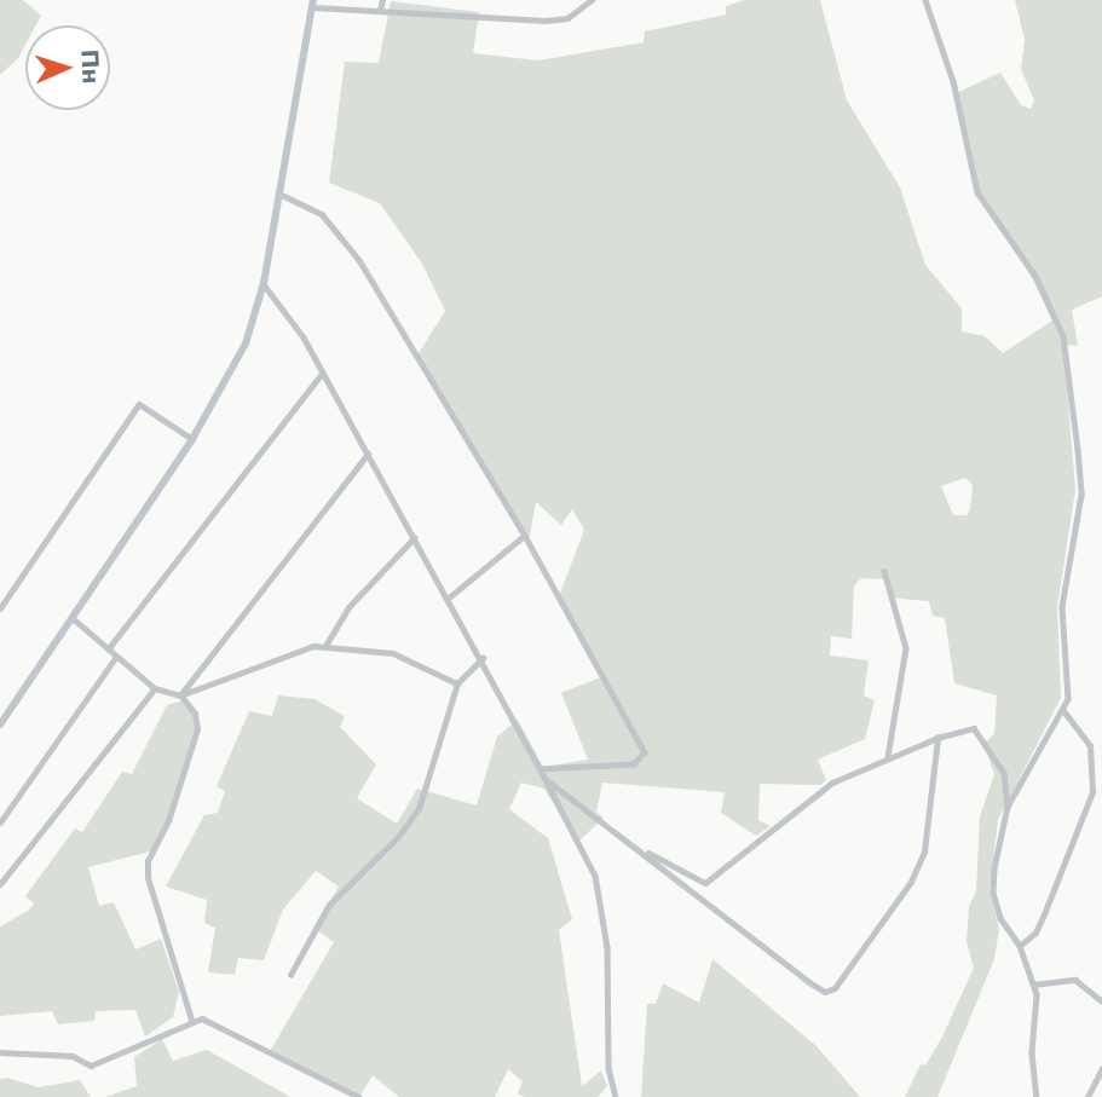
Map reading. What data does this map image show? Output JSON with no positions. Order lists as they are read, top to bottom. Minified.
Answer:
{"north":"right"}
